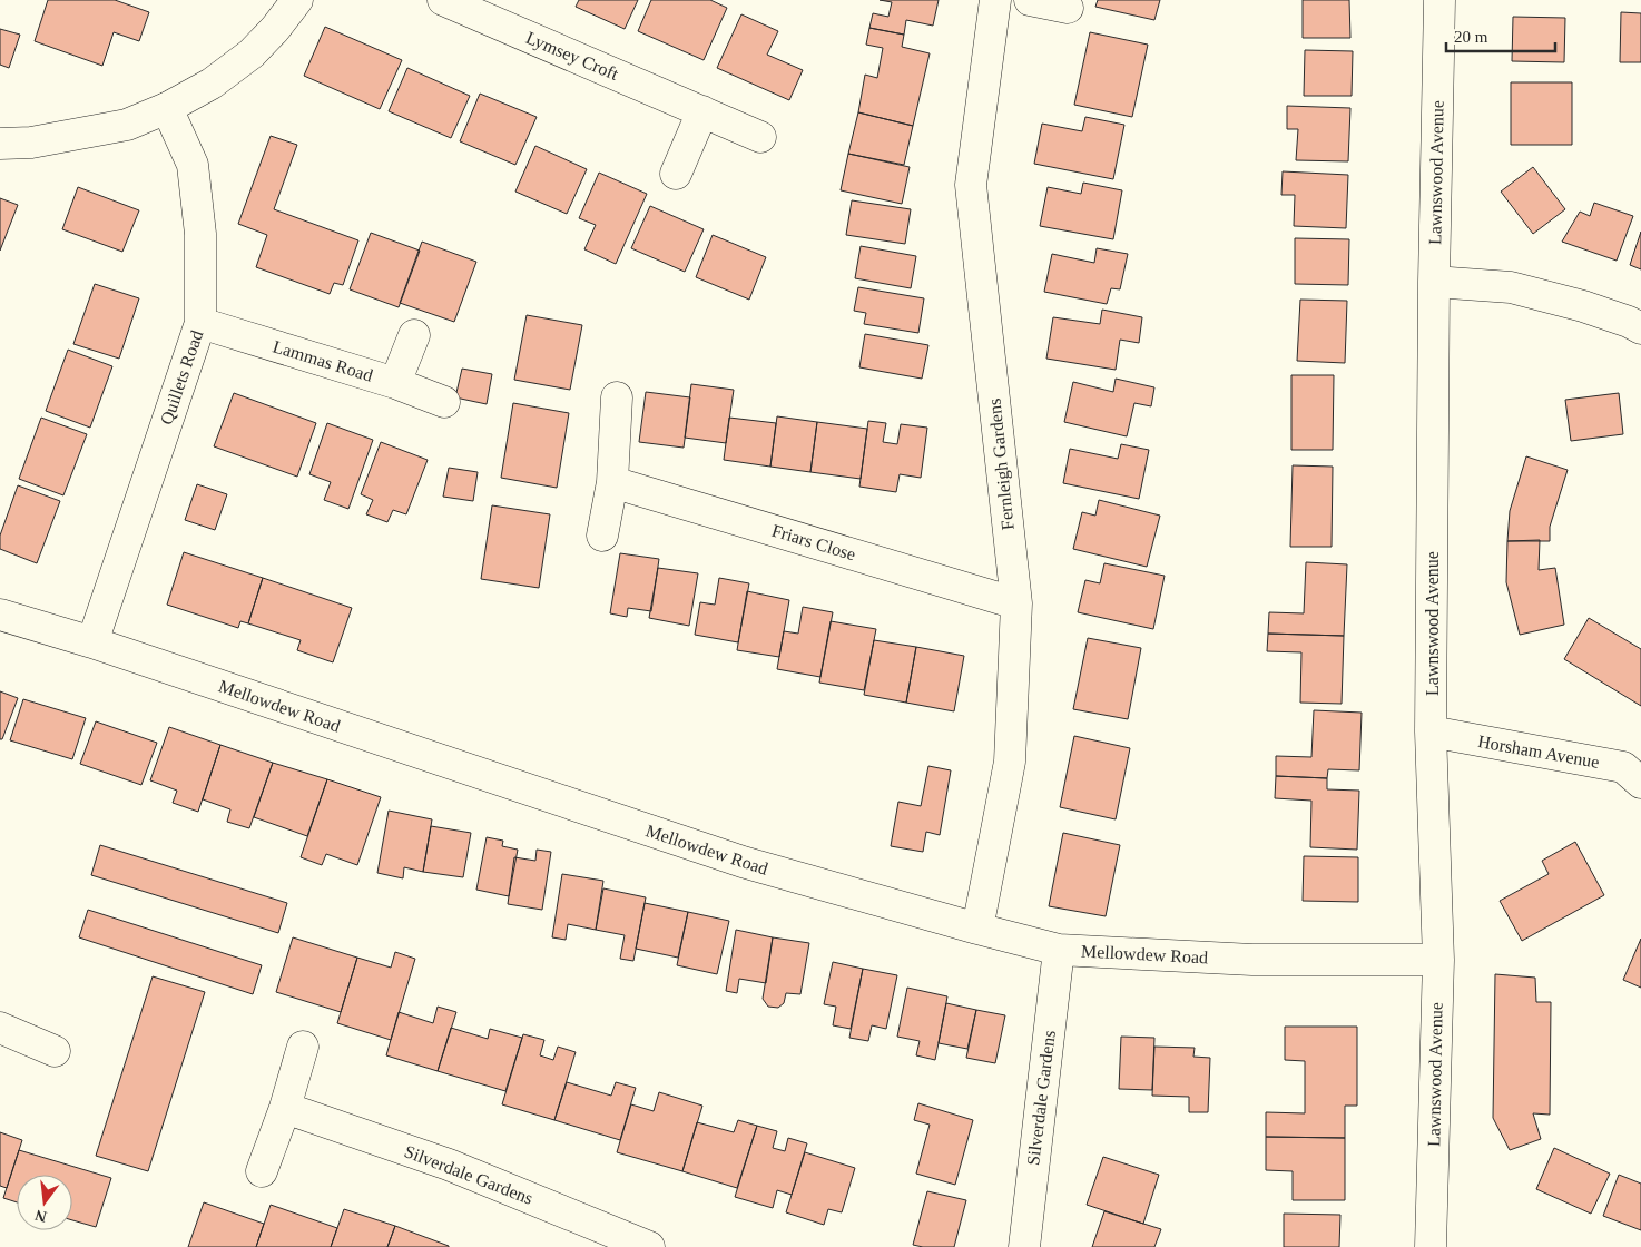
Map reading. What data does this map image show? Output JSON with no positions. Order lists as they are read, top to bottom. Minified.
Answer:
{"streets":{"street":["Lymsey Croft","Lawnswood Avenue","Lammas Road","Quillets Road","Fernleigh Gardens","Friars Close","Mellowdew Road","Horsham Avenue","Silverdale Gardens"]},"crossings":[["Lawnswood Avenue","Mellowdew Road"],["Lawnswood Avenue","Horsham Avenue"],["Lammas Road","Quillets Road"],["Quillets Road","Mellowdew Road"],["Fernleigh Gardens","Friars Close"],["Fernleigh Gardens","Mellowdew Road"],["Mellowdew Road","Silverdale Gardens"]],"scale_bar":"20 m","north":"bottom"}
